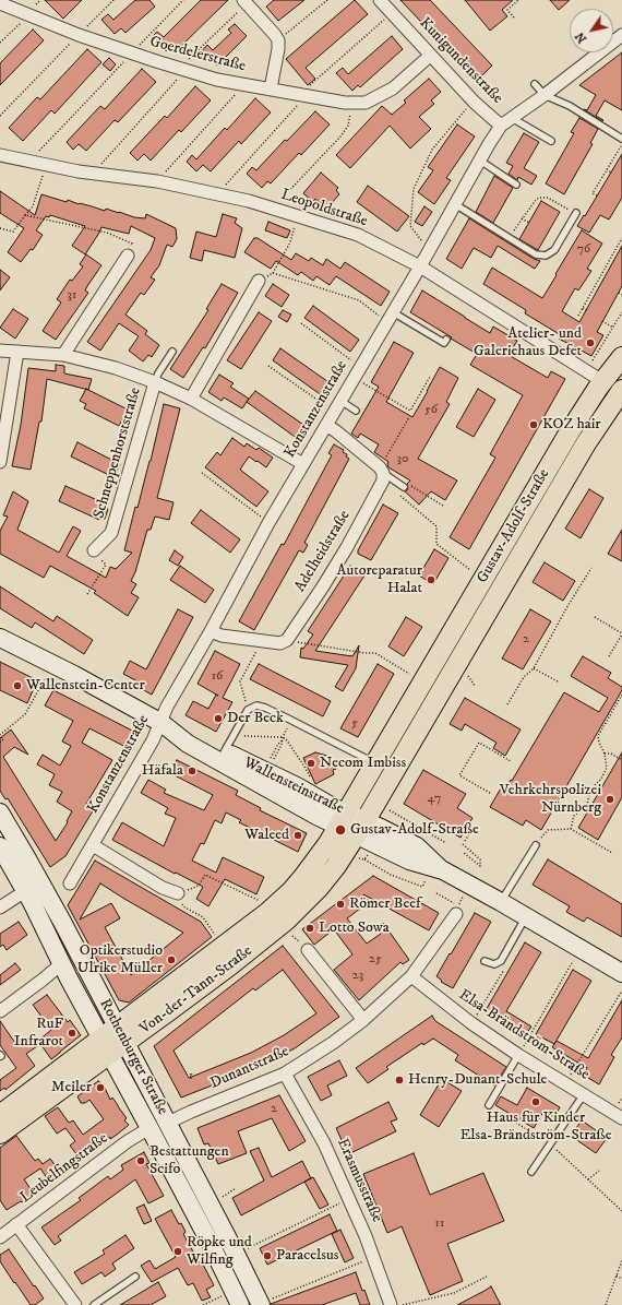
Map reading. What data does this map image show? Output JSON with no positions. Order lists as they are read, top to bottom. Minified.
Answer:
{"streets":{"main road":["Gustav-Adolf-Straße","Wallensteinstraße","Von-der-Tann-Straße","Rothenburger Straße"],"street":["Goerdelerstraße","Kunigundenstraße","Leopoldstraße","Konstanzenstraße","Schneppenhorststraße","Adelheidstraße","Elsa-Brändström-Straße","Dunantstraße","Leubelfingstraße","Erasmusstraße"]},"crossings":[["Goerdelerstraße","Kunigundenstraße"],["Kunigundenstraße","Konstanzenstraße"],["Leopoldstraße","Konstanzenstraße"],["Leopoldstraße","Gustav-Adolf-Straße"],["Konstanzenstraße","Schneppenhorststraße"],["Konstanzenstraße","Wallensteinstraße"],["Gustav-Adolf-Straße","Wallensteinstraße"],["Gustav-Adolf-Straße","Von-der-Tann-Straße"],["Wallensteinstraße","Von-der-Tann-Straße"],["Von-der-Tann-Straße","Rothenburger Straße"],["Elsa-Brändström-Straße","Dunantstraße"],["Rothenburger Straße","Dunantstraße"],["Rothenburger Straße","Leubelfingstraße"],["Dunantstraße","Erasmusstraße"]],"places":["Atelier- und Galeriehaus Defet","KOZ hair","Autoreparatur Halat","Wallenstein-Center","Der Beck","Necom Imbiss","Häfala","Vehrkehrspolizei Nürnberg","Gustav-Adolf-Straße","Waleed","Römer Beef","Lotto Sowa","Optikerstudio Ulrike Müller","RuF Infrarot","Henry-Dunant-Schule","Meiler","Haus für Kinder Elsa-Brändström-Straße","Bestattungen Scifo","Röpke und Wilfing","Paracelsus"],"house_numbers":["76","31","56","30","2","16","5","47","25","23","1","2","11"],"north":"bottom left"}
